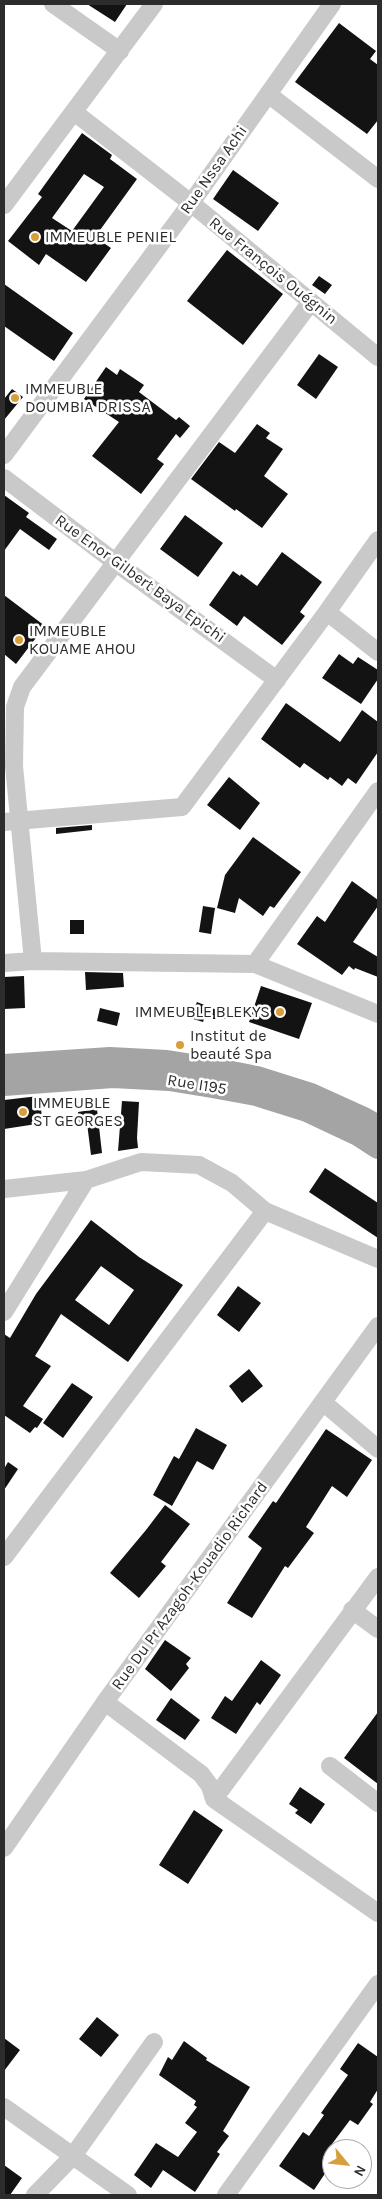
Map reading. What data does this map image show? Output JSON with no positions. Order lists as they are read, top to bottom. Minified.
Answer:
{"streets":{"main road":["Rue I195"],"street":["Rue Nssa Achi","Rue François Ouégnin","Rue Enor Gilbert Baya Epichi","Rue Du Pr Azagoh-Kouadio Richard"]},"crossings":[["Rue Nssa Achi","Rue François Ouégnin"]],"places":["IMMEUBLE PENIEL","IMMEUBLE DOUMBIA DRISSA","IMMEUBLE KOUAME AHOU","IMMEUBLE BLEKYS","Institut de beauté Spa","IMMEUBLE ST GEORGES"],"north":"bottom right"}
